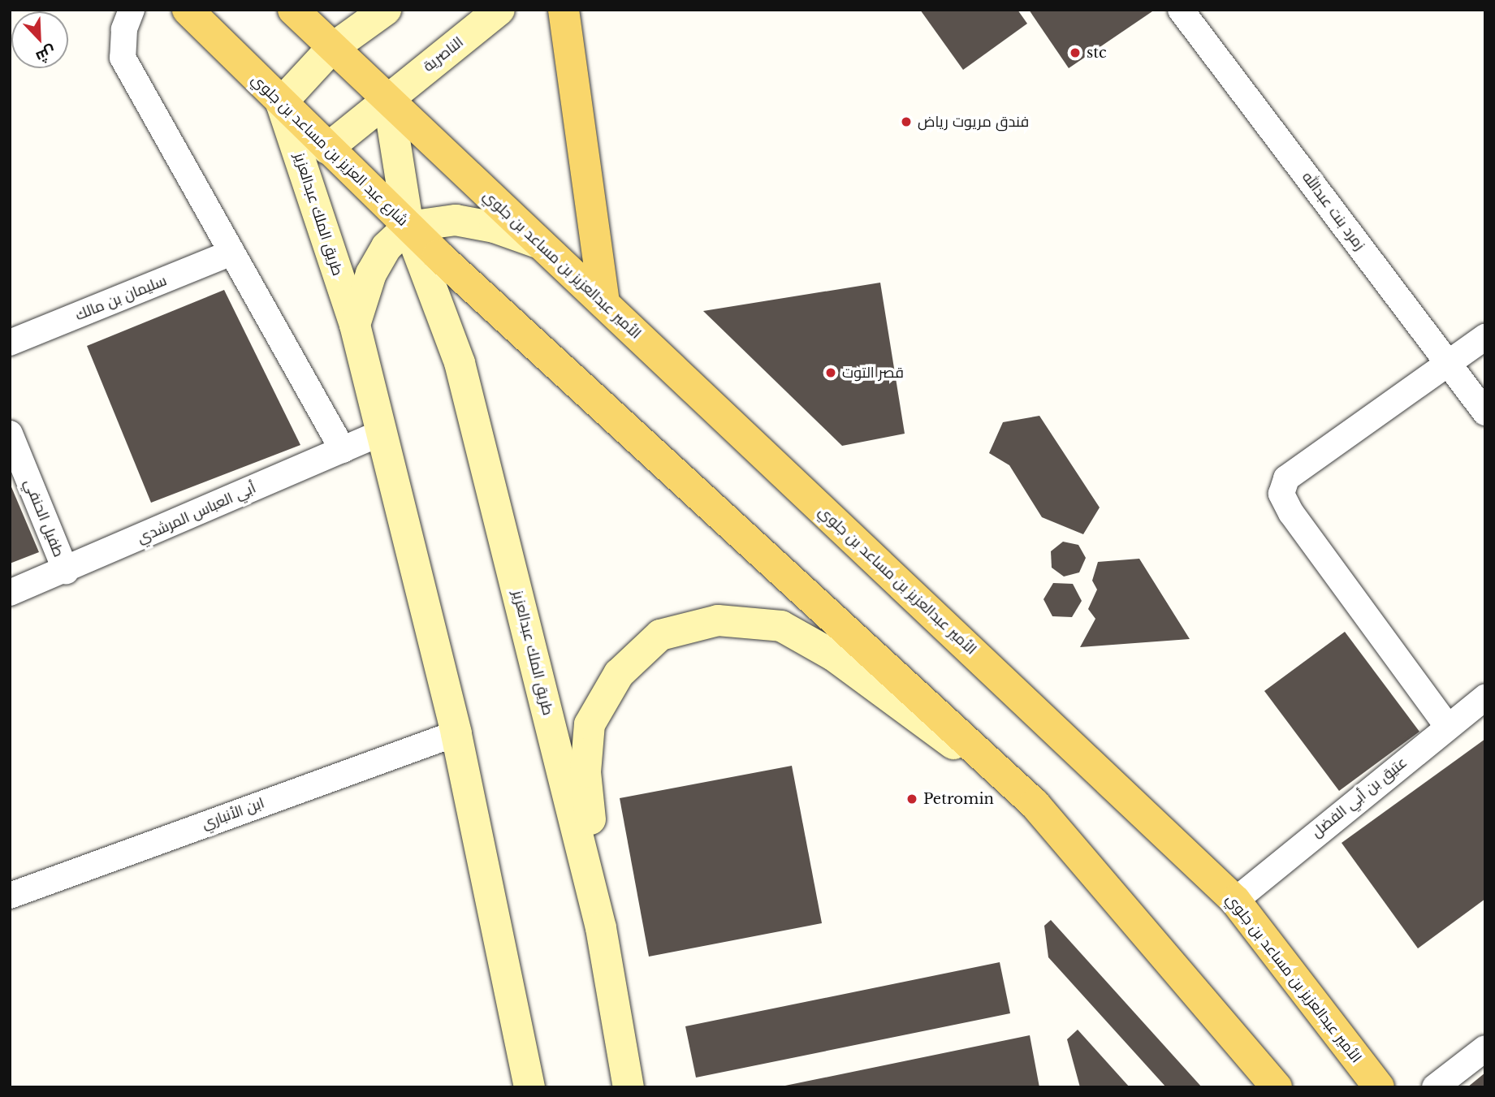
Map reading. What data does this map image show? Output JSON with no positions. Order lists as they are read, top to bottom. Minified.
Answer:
{"streets":{"main road":["الناصرية","شارع عبد العزيز بن مساعد بن جلوي","طريق الملك عبدالعزيز","الأمير عبدالعزيز بن مساعد بن جلوي"],"street":["زمرد بنت عبدالله","سليمان بن مالك","أبي العباس المرشدي","طفيل الحنفي","عتيق بن أبي الفضل","ابن الأنباري"]},"crossings":[["الناصرية","شارع عبد العزيز بن مساعد بن جلوي"],["الناصرية","طريق الملك عبدالعزيز"],["الناصرية","الأمير عبدالعزيز بن مساعد بن جلوي"],["شارع عبد العزيز بن مساعد بن جلوي","طريق الملك عبدالعزيز"],["طريق الملك عبدالعزيز","الأمير عبدالعزيز بن مساعد بن جلوي"],["طريق الملك عبدالعزيز","أبي العباس المرشدي"],["طريق الملك عبدالعزيز","ابن الأنباري"],["الأمير عبدالعزيز بن مساعد بن جلوي","عتيق بن أبي الفضل"],["أبي العباس المرشدي","طفيل الحنفي"]],"places":["stc","فندق مريوت رياض","قصر التوت","Petromin"],"north":"bottom right"}
